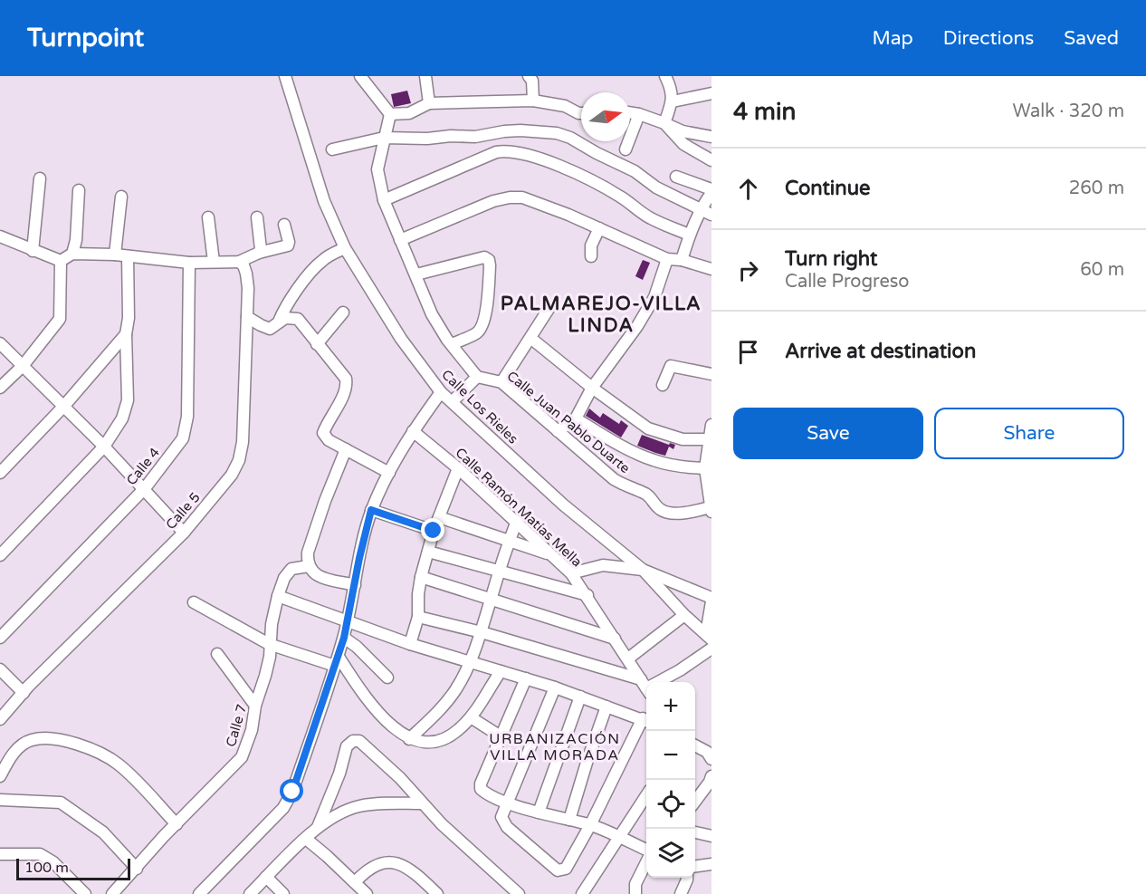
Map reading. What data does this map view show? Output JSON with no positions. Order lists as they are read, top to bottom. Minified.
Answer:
{"streets":{"street":["Calle Los Rieles","Calle Juan Pablo Duarte","Calle 4","Calle Ramón Matías Mella","Calle 5","Calle 7"]},"districts":["PALMAREJO-VILLA LINDA","URBANIZACIÓN VILLA MORADA"],"scale_bar":"100 m","north":"right","page":{"header":"Turnpoint","nav":["Map","Directions","Saved"],"heading":["4 min","Walk · 320 m"],"list":[["Continue","260 m"],["Turn right","Calle Progreso","60 m"],"Arrive at destination"],"buttons":["Save","Share"],"map_buttons":["+","−"],"scale":"100 m"}}
